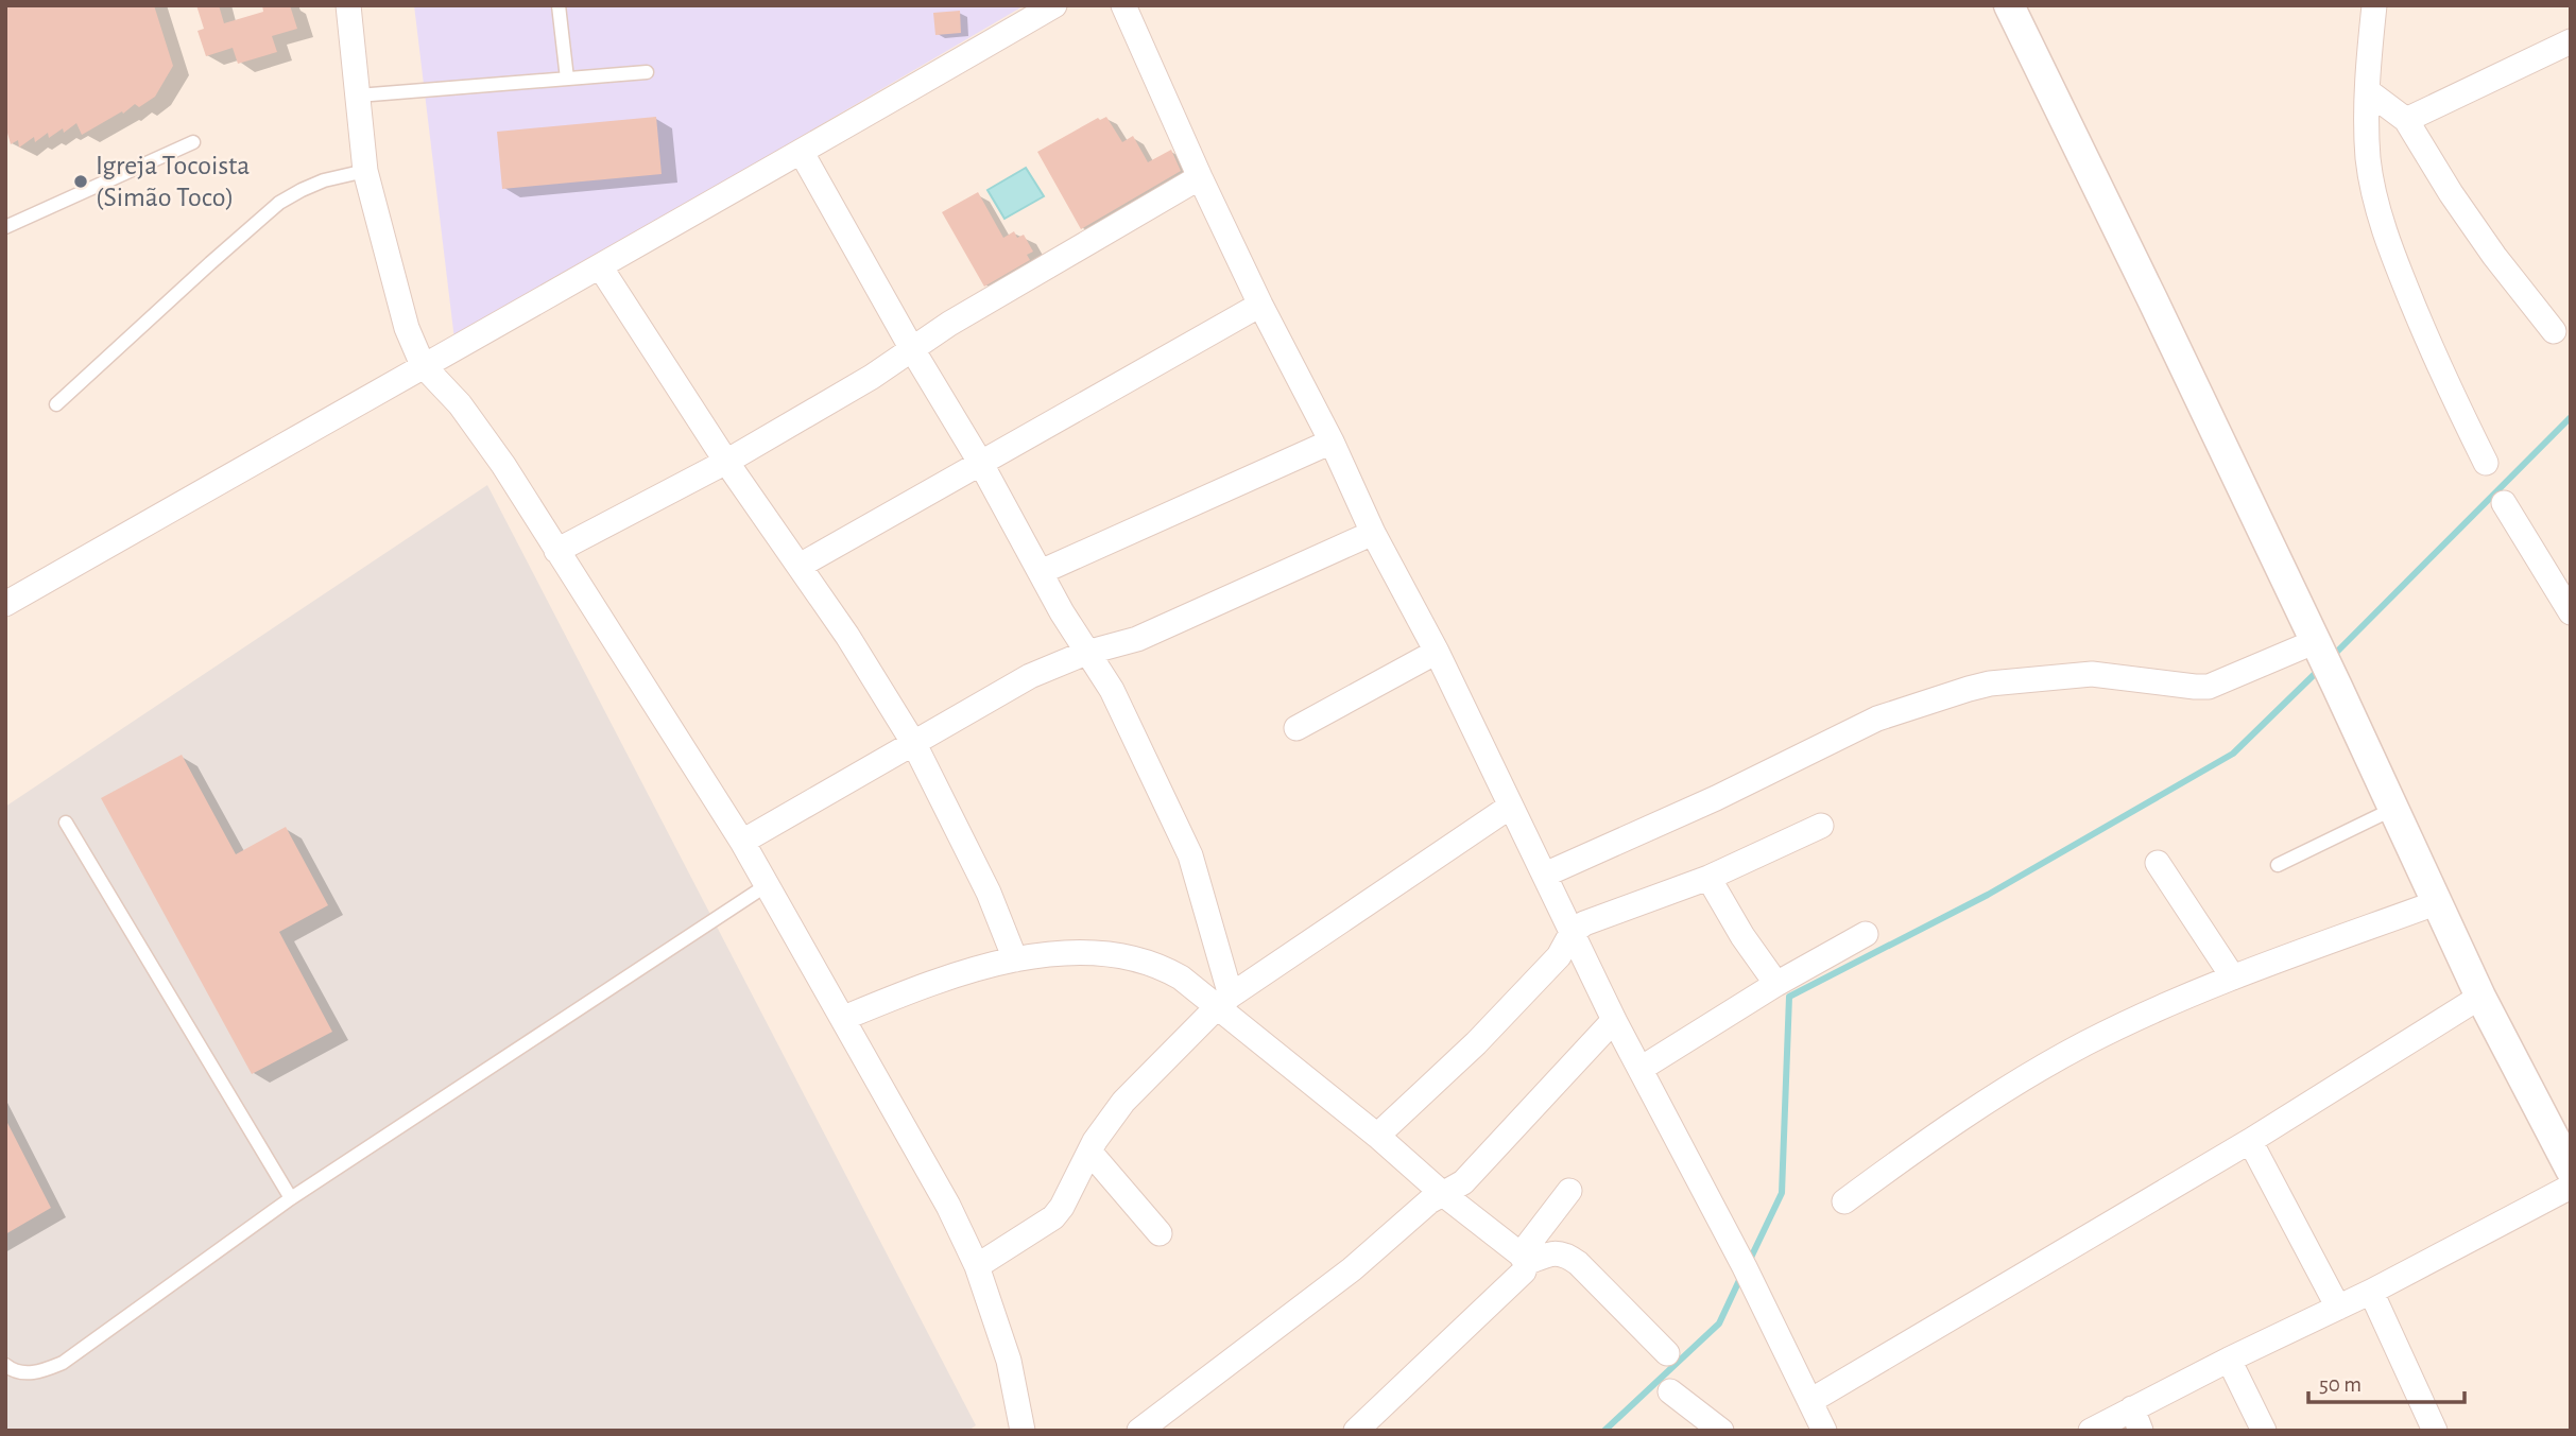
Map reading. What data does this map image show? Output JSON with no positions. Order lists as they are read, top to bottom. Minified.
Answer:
{"places":["Igreja Tocoista (Simão Toco)"],"scale_bar":"50 m"}
